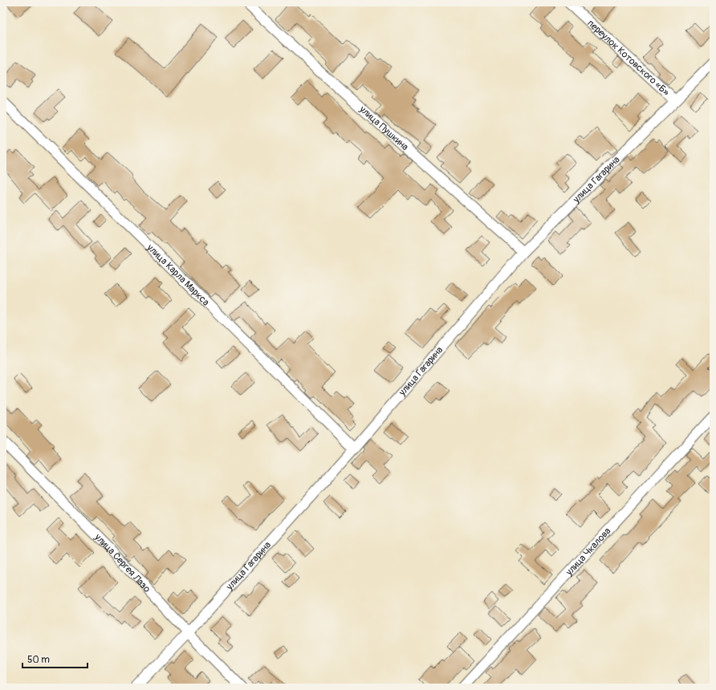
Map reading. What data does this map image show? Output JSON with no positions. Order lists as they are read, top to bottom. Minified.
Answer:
{"streets":{"street":["переулок Котовского «Б»","улица Пушкина","улица Гагарина","улица Карла Маркса","улица Чкалова","улица Сергея Лазо"]},"crossings":[["переулок Котовского «Б»","улица Гагарина"],["улица Пушкина","улица Гагарина"],["улица Гагарина","улица Карла Маркса"],["улица Гагарина","улица Сергея Лазо"]],"scale_bar":"50 m"}
